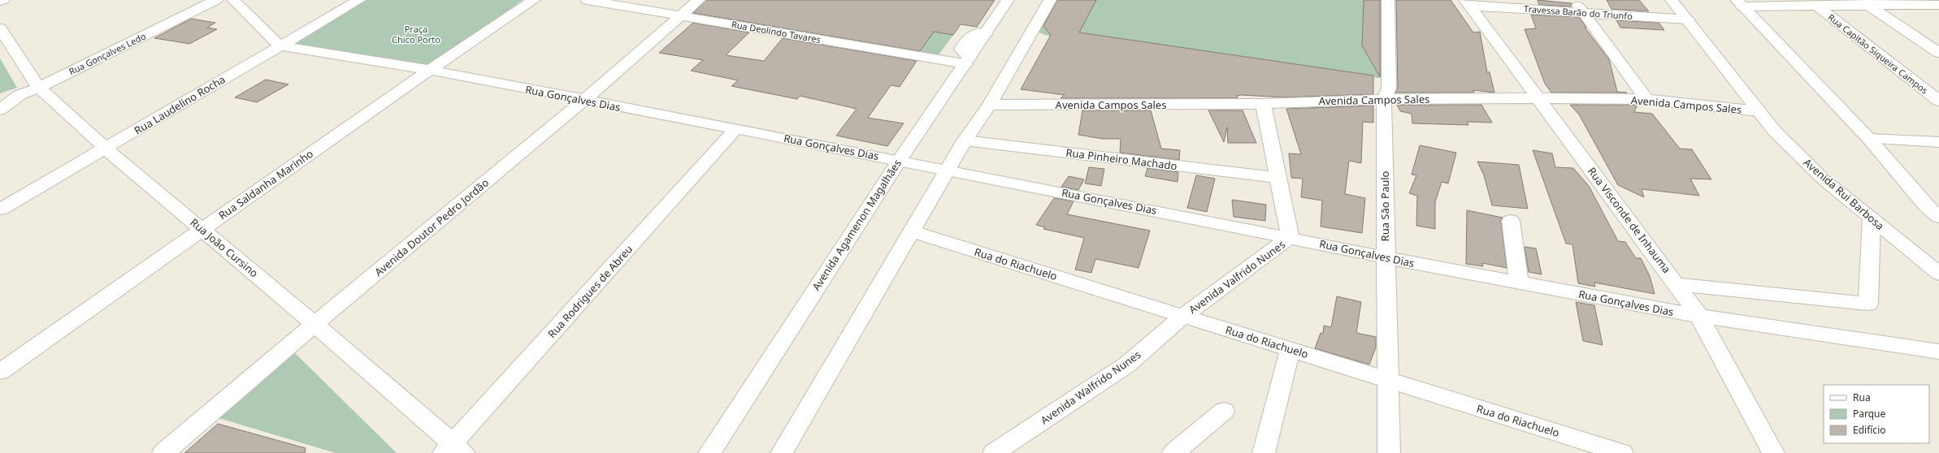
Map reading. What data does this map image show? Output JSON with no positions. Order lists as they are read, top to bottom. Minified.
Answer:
{"streets":{"street":["Travessa Barão do Triunfo","Rua Deolindo Tavares","Rua Gonçalves Ledo","Rua Capitão Siqueira Campos","Rua Gonçalves Dias","Avenida Campos Sales","Rua Laudelino Rocha","Rua Pinheiro Machado","Rua Saldanha Marinho","Avenida Rui Barbosa","Rua São Paulo","Rua Visconde de Inhauma","Avenida Agamenon Magalhães","Avenida Doutor Pedro Jordão","Rua João Cursino","Rua do Riachuelo","Avenida Valfrido Nunes","Rua Rodrigues de Abreu","Avenida Walfrido Nunes"]},"crossings":[["Travessa Barão do Triunfo","Avenida Rui Barbosa"],["Travessa Barão do Triunfo","Rua Visconde de Inhauma"],["Rua Deolindo Tavares","Avenida Agamenon Magalhães"],["Rua Deolindo Tavares","Avenida Doutor Pedro Jordão"],["Rua Gonçalves Ledo","Rua João Cursino"],["Rua Gonçalves Dias","Rua Laudelino Rocha"],["Rua Gonçalves Dias","Rua Saldanha Marinho"],["Rua Gonçalves Dias","Rua São Paulo"],["Rua Gonçalves Dias","Rua Visconde de Inhauma"],["Rua Gonçalves Dias","Avenida Agamenon Magalhães"],["Rua Gonçalves Dias","Avenida Doutor Pedro Jordão"],["Rua Gonçalves Dias","Avenida Valfrido Nunes"],["Rua Gonçalves Dias","Rua Rodrigues de Abreu"],["Avenida Campos Sales","Avenida Rui Barbosa"],["Avenida Campos Sales","Rua São Paulo"],["Avenida Campos Sales","Rua Visconde de Inhauma"],["Rua Laudelino Rocha","Rua João Cursino"],["Rua Saldanha Marinho","Rua João Cursino"],["Rua São Paulo","Rua do Riachuelo"],["Avenida Doutor Pedro Jordão","Rua João Cursino"],["Rua João Cursino","Rua Rodrigues de Abreu"],["Rua do Riachuelo","Avenida Valfrido Nunes"],["Rua do Riachuelo","Avenida Walfrido Nunes"],["Avenida Valfrido Nunes","Avenida Walfrido Nunes"]],"parks":["Praça Chico Porto"],"legend":["Rua","Parque","Edifício"]}
